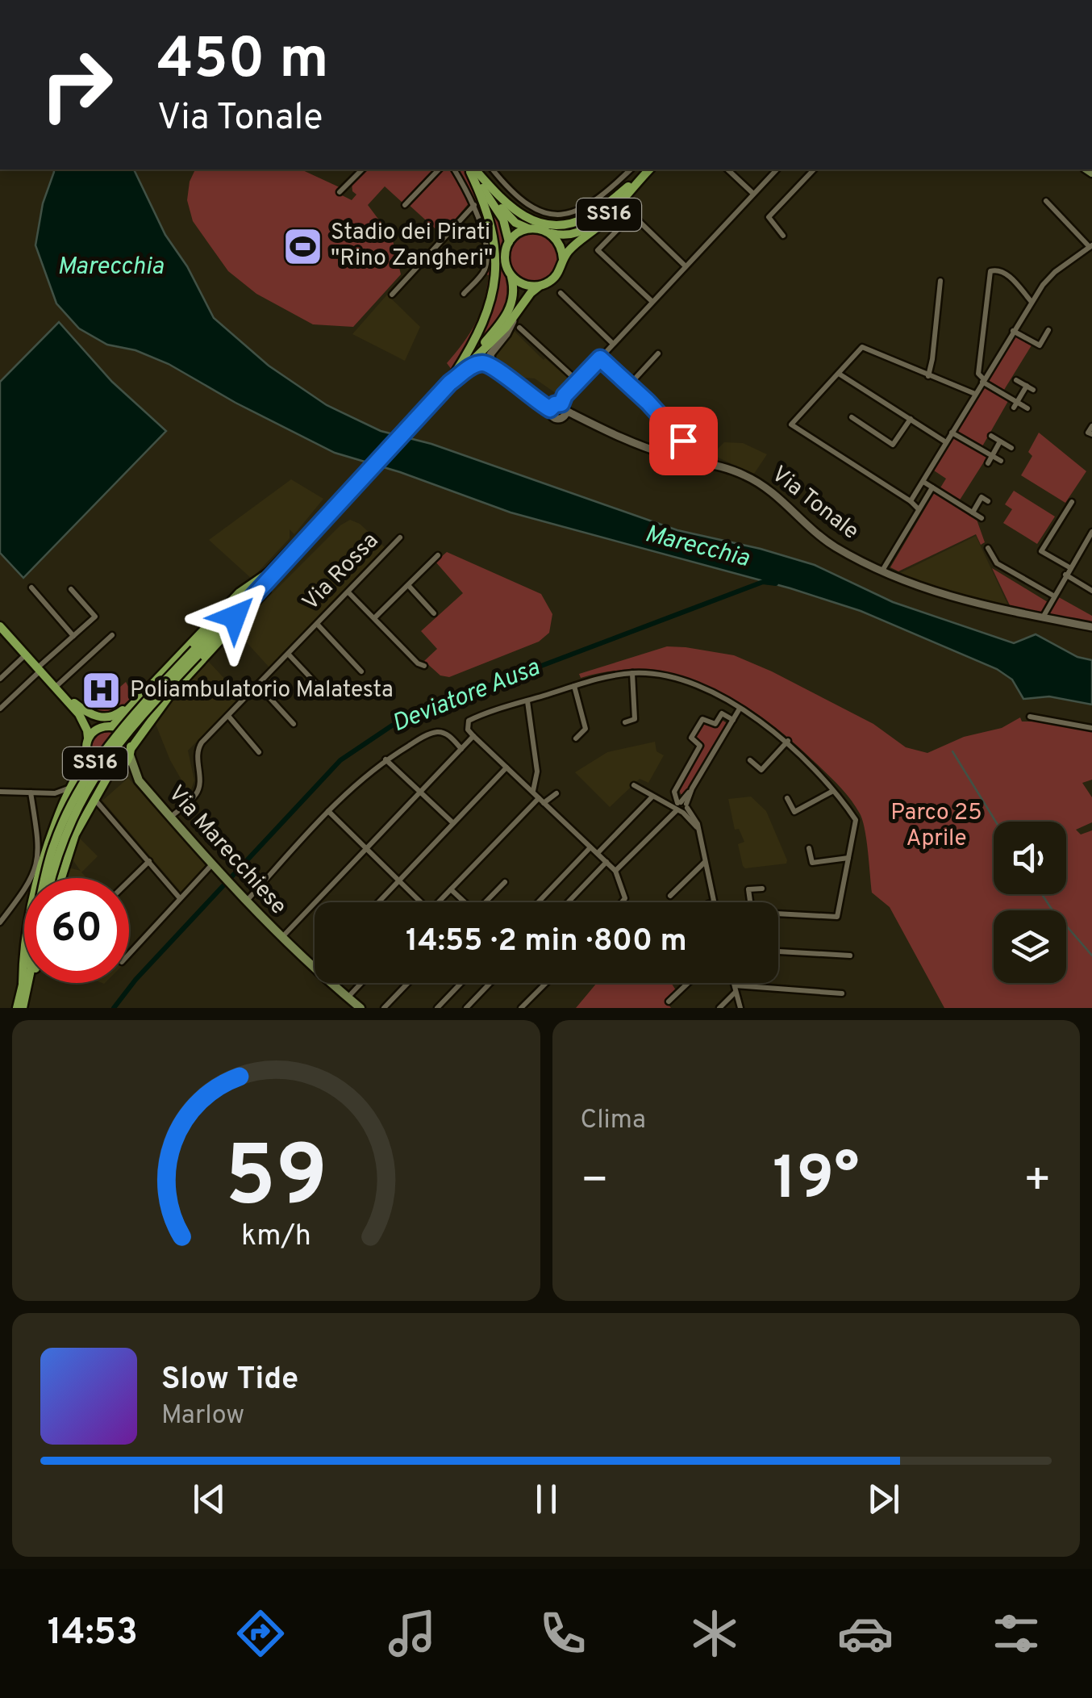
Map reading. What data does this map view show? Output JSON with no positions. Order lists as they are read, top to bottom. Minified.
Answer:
{"streets":{"main road":["SS16","Via Marecchiese"],"street":["Via Tonale","Via Rossa"]},"crossings":[["Via Rossa","Via Marecchiese"]],"water":["Marecchia","Deviatore Ausa"],"parks":["Parco 25 Aprile"],"places":{"sports":["Stadio dei Pirati \"Rino Zangheri\""],"hospital":["Poliambulatorio Malatesta"]},"page":{"turn":["450 m","Via Tonale"],"limit":"60","trip":"14:55 · 2 min · 800 m","tile":"Clima","heat":["−","19°","+"],"song":["Slow Tide","Marlow"],"tabs":"14:53","gauge":["59","km/h"]}}
